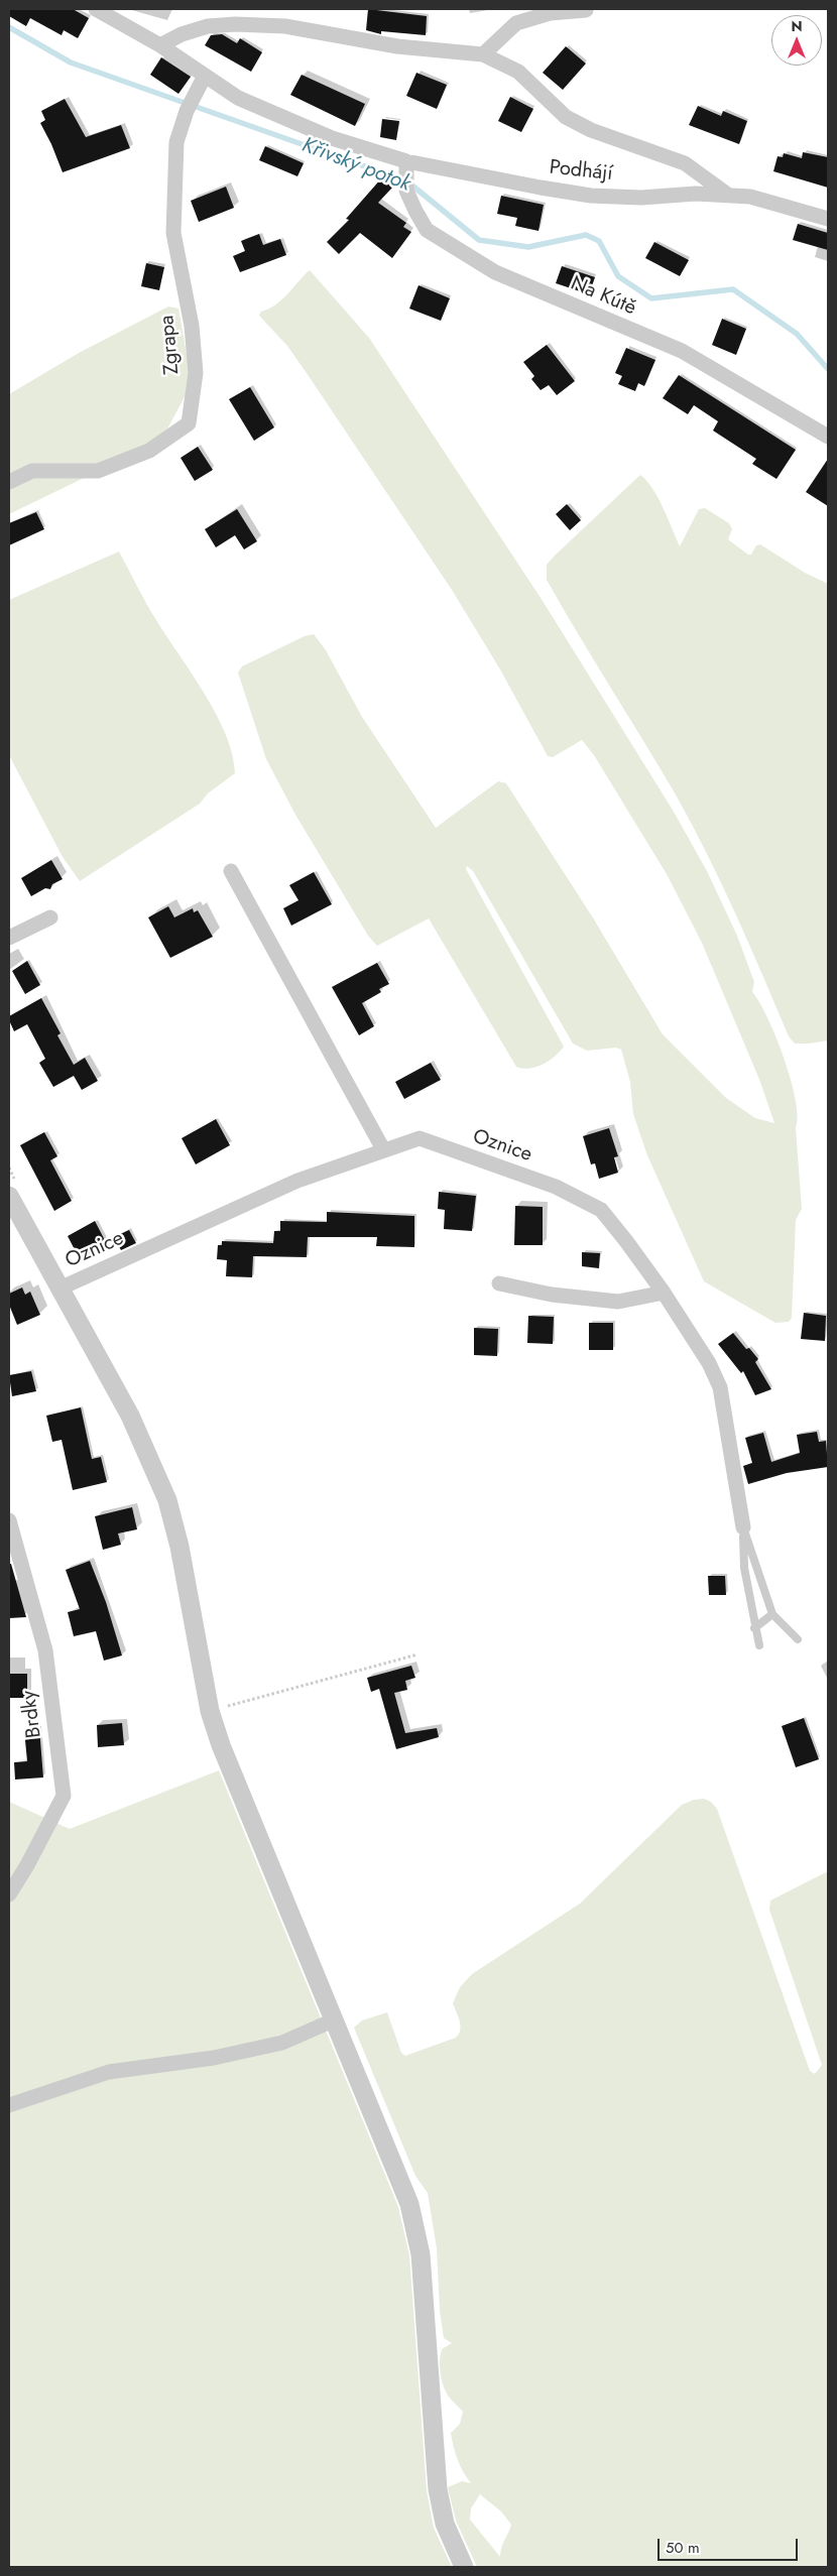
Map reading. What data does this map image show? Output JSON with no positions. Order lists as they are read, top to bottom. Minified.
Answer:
{"streets":{"street":["Podhájí","Na Kútě","Zgrapa","Oznice","Brdky"]},"crossings":[["Podhájí","Na Kútě"],["Podhájí","Zgrapa"]],"water":["Křivský potok"],"scale_bar":"50 m","north":"top"}
